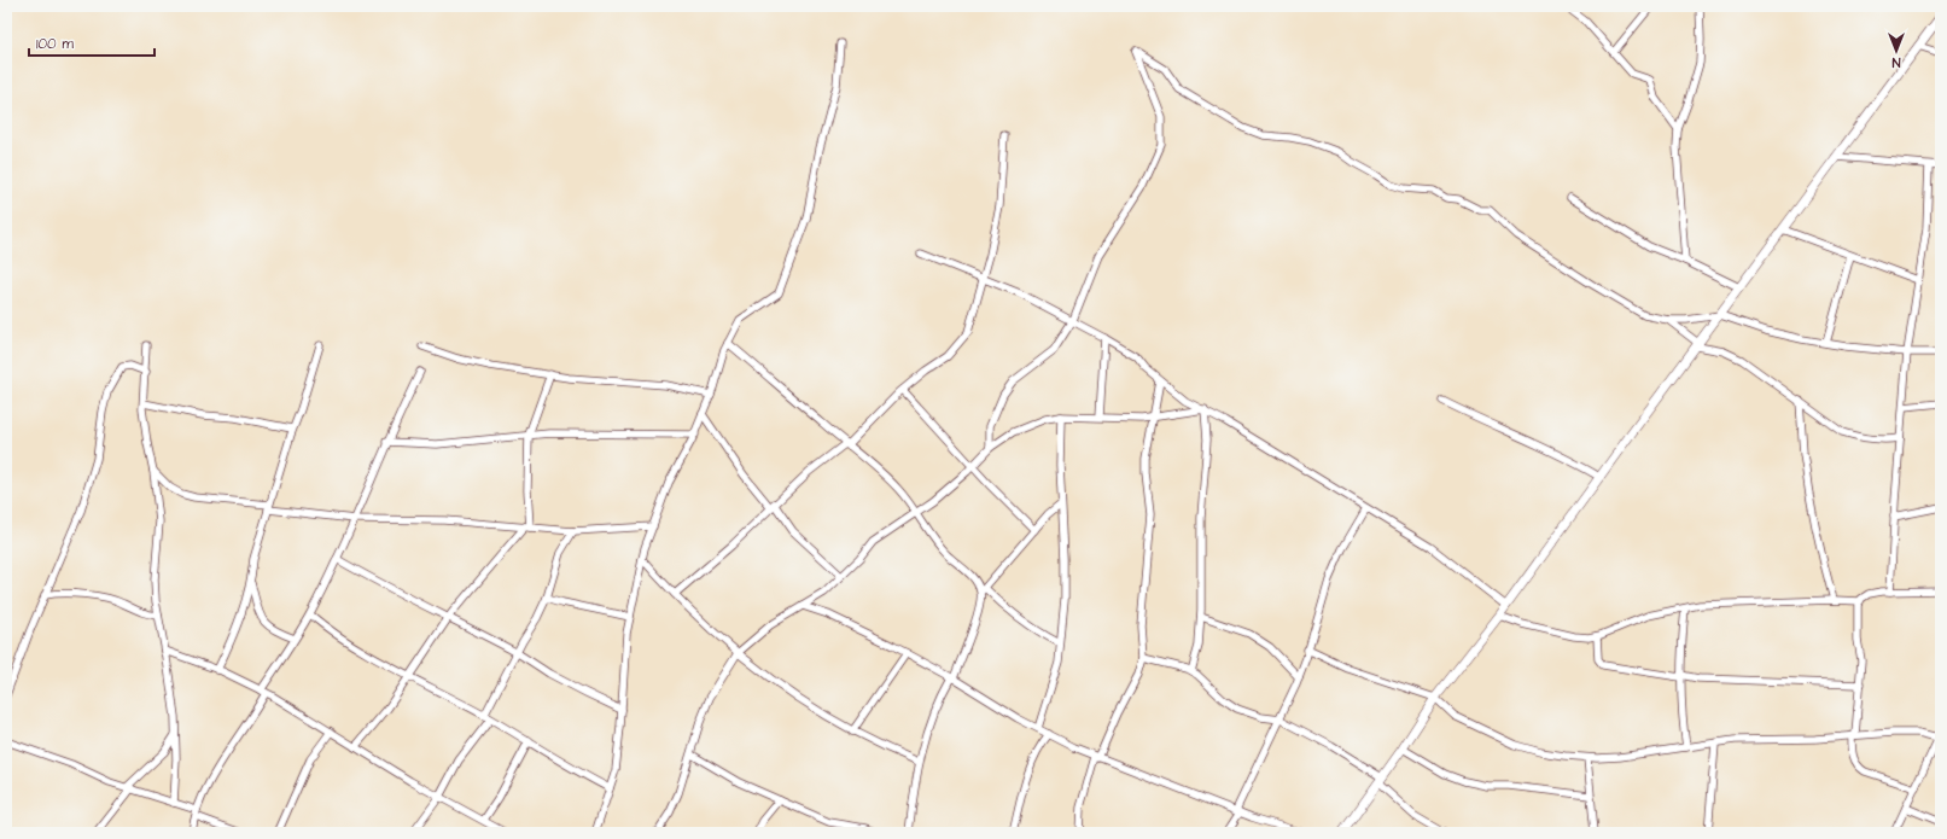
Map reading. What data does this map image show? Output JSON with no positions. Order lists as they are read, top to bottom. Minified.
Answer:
{"scale_bar":"100 m","north":"bottom"}
